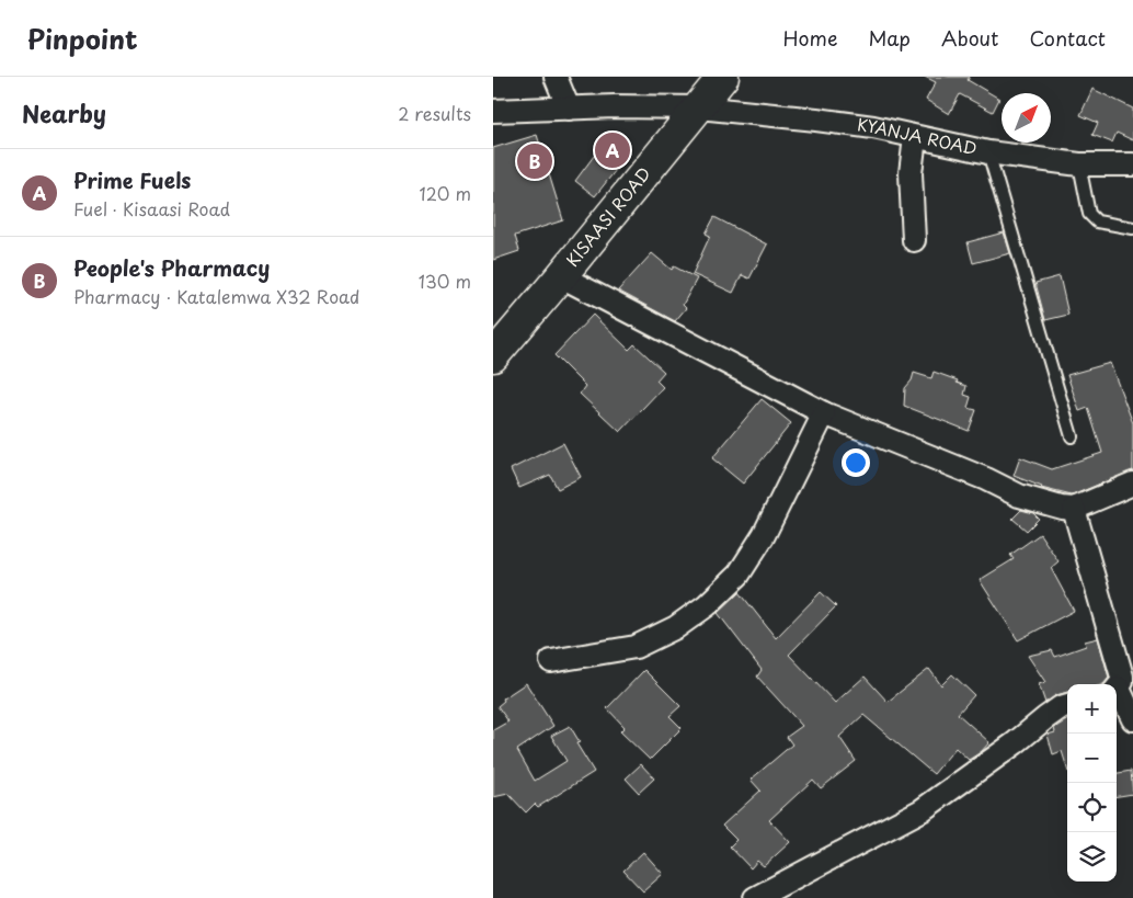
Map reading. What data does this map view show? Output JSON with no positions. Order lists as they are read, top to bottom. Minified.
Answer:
{"streets":{"main road":["KISAASI ROAD"],"street":["KYANJA ROAD"]},"crossings":[["KYANJA ROAD","KISAASI ROAD"]],"north":"top right","page":{"header":"Pinpoint","nav":["Home","Map","About","Contact"],"heading":["Nearby","2 results"],"pins":["A","B"],"list":[{"mark":"A","name":"Prime Fuels","note":"Fuel · Kisaasi Road","value":"120 m"},{"mark":"B","name":"People's Pharmacy","note":"Pharmacy · Katalemwa X32 Road","value":"130 m"}],"map_buttons":["+","−"]}}
